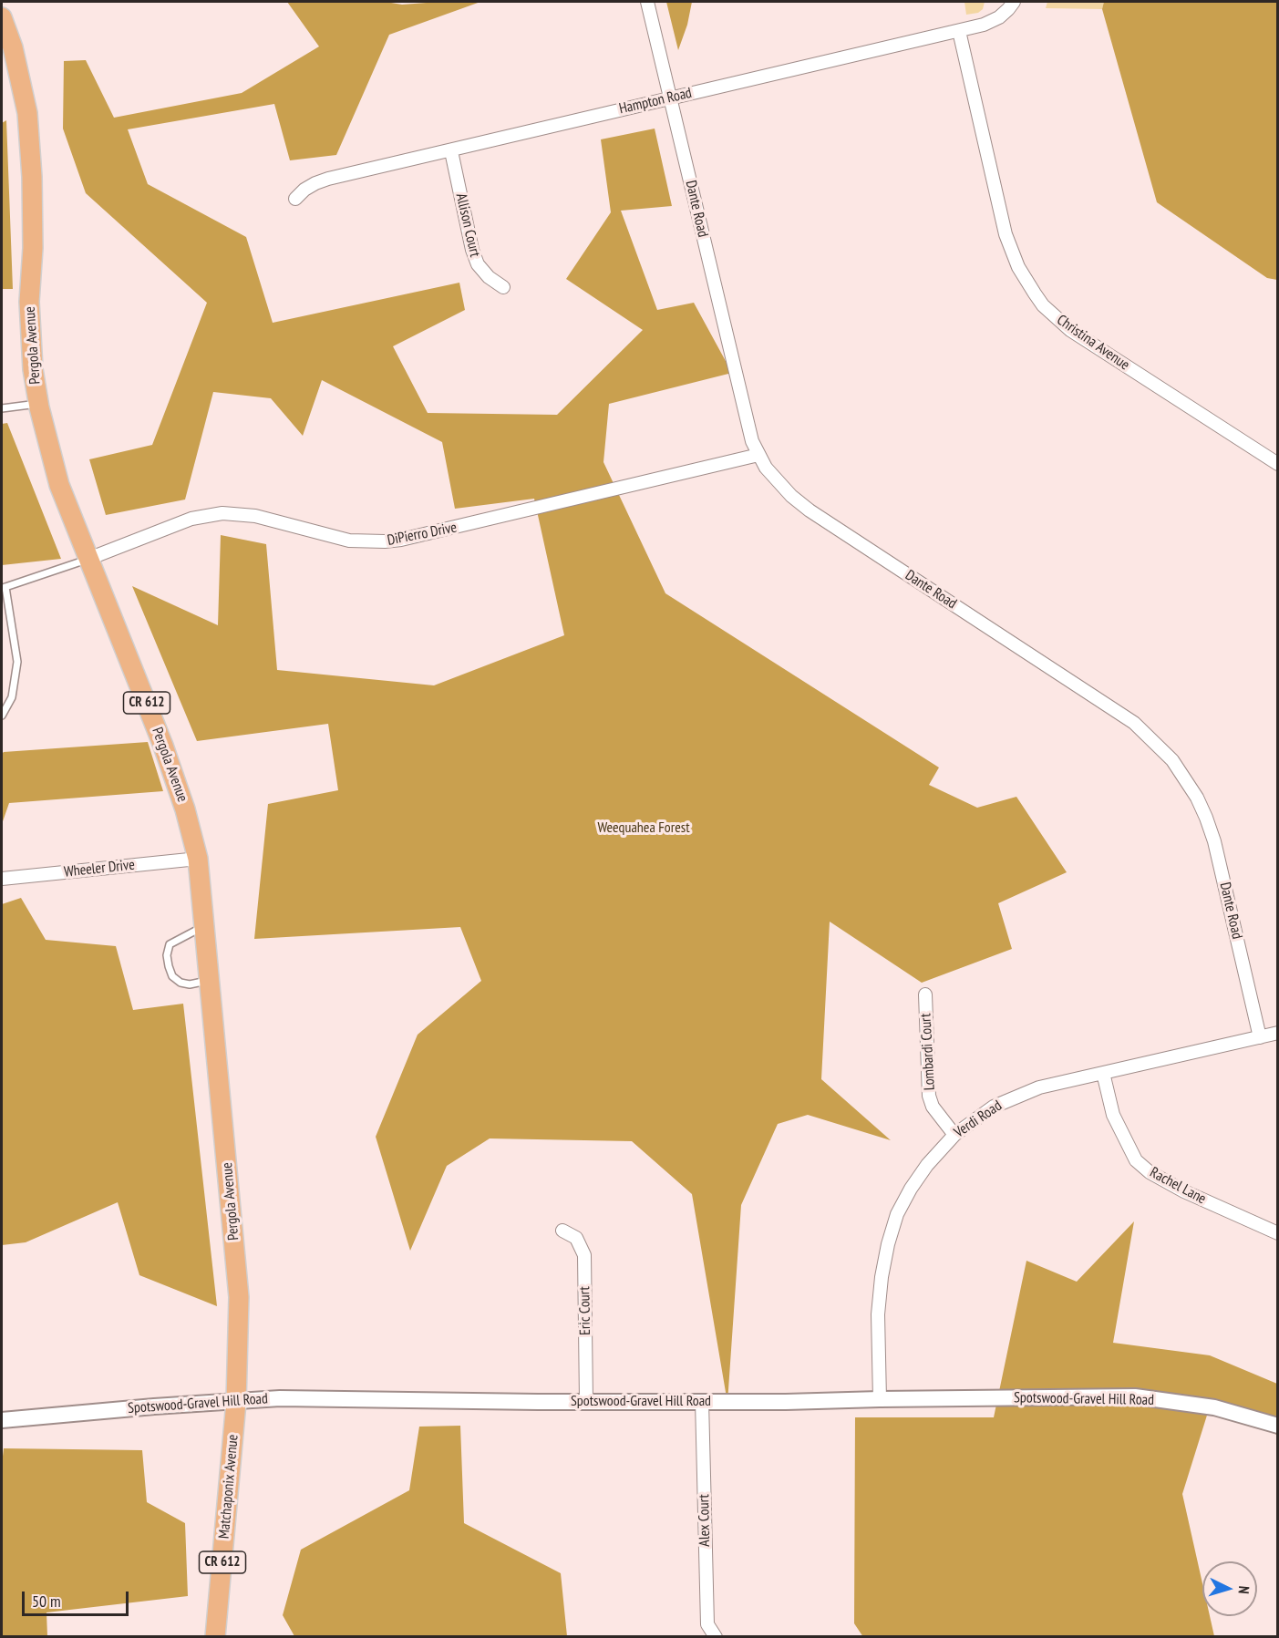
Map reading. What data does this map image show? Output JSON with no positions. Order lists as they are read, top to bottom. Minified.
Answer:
{"streets":{"main road":["Pergola Avenue","CR 612","Matchaponix Avenue"],"street":["Hampton Road","Dante Road","Allison Court","Christina Avenue","DiPierro Drive","Wheeler Drive","Lombardi Court","Verdi Road","Rachel Lane","Eric Court","Spotswood-Gravel Hill Road","Alex Court"]},"crossings":[["Hampton Road","Dante Road"],["Hampton Road","Allison Court"],["Hampton Road","Christina Avenue"],["Dante Road","DiPierro Drive"],["Dante Road","Verdi Road"],["Pergola Avenue","DiPierro Drive"],["Pergola Avenue","Wheeler Drive"],["Pergola Avenue","Spotswood-Gravel Hill Road"],["Pergola Avenue","Matchaponix Avenue"],["Lombardi Court","Verdi Road"],["Verdi Road","Rachel Lane"],["Verdi Road","Spotswood-Gravel Hill Road"],["Eric Court","Spotswood-Gravel Hill Road"],["Spotswood-Gravel Hill Road","Matchaponix Avenue"],["Spotswood-Gravel Hill Road","Alex Court"]],"parks":["Weequahea Forest"],"scale_bar":"50 m","north":"right"}
